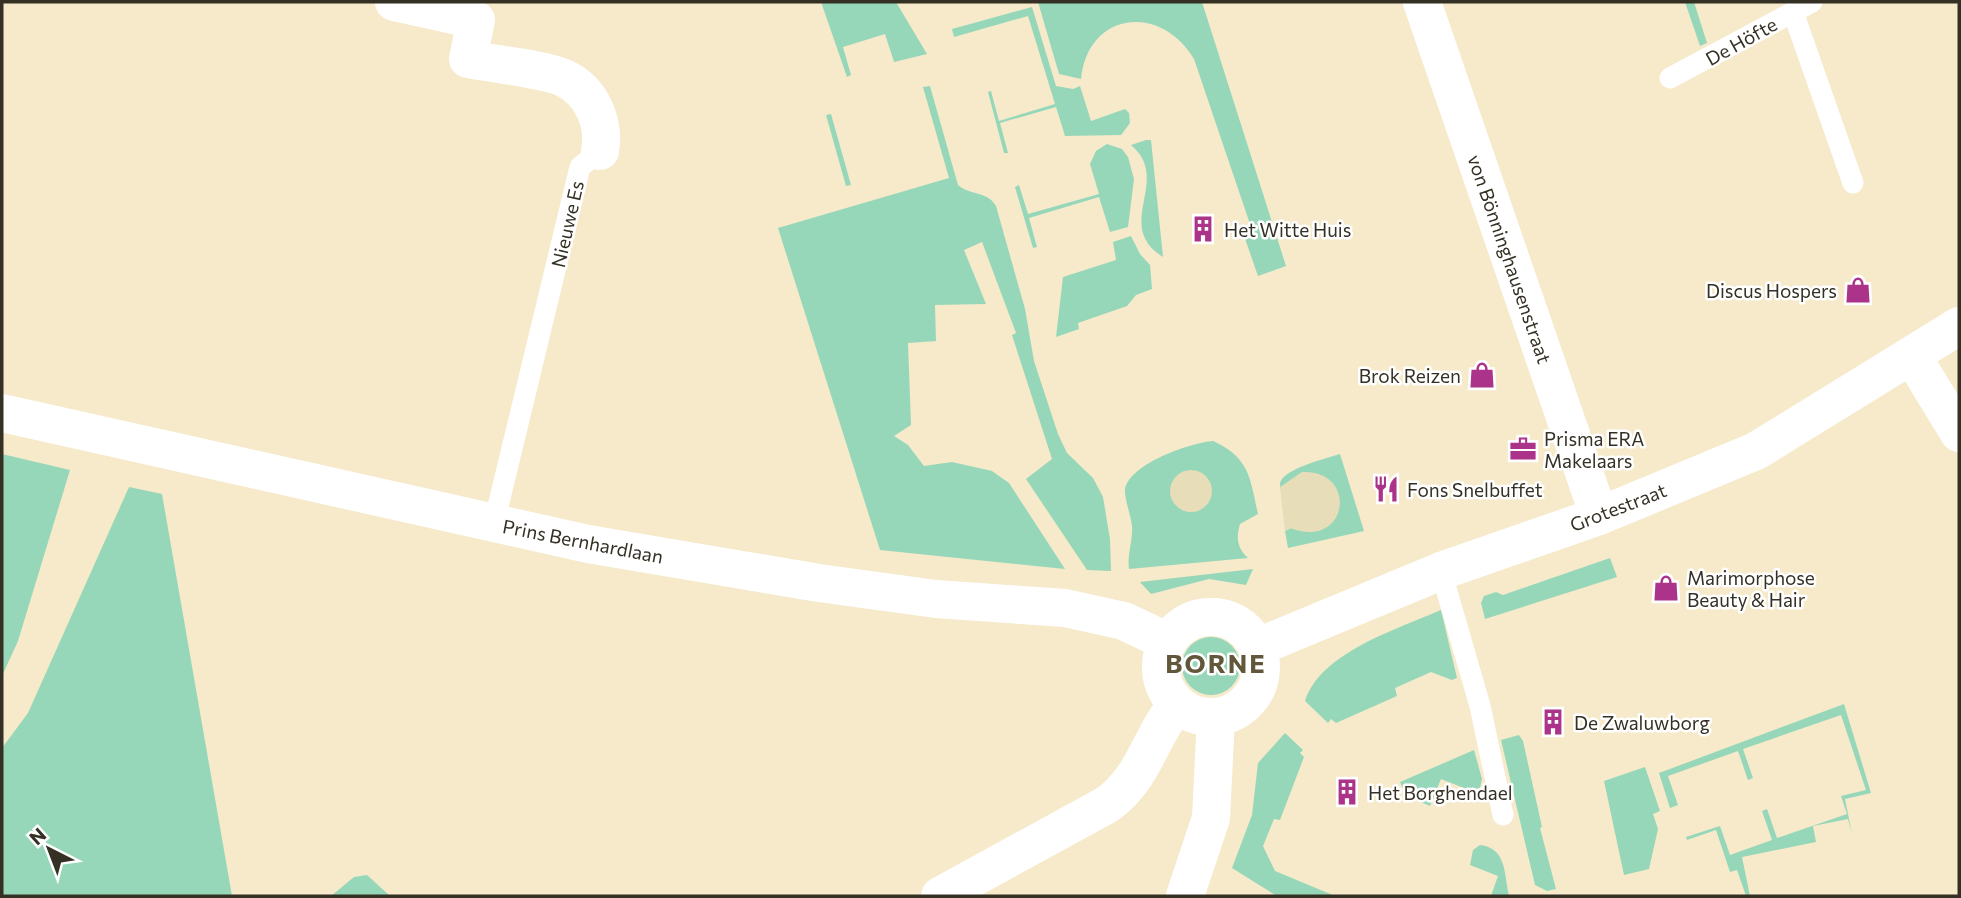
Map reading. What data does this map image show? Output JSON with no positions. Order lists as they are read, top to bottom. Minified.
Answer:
{"streets":{"street":["Nieuwe Es","von Bönninghausenstraat","Grotestraat","Prins Bernhardlaan"],"lane":["De Höfte"]},"crossings":[["Nieuwe Es","Prins Bernhardlaan"],["von Bönninghausenstraat","Grotestraat"],["Grotestraat","Prins Bernhardlaan"]],"districts":["BORNE"],"places":{"building":["Het Witte Huis","De Zwaluwborg","Het Borghendael"],"shop":["Discus Hospers","Brok Reizen","Marimorphose Beauty & Hair"],"office":["Prisma ERA Makelaars"],"restaurant":["Fons Snelbuffet"]},"north":"top left"}
